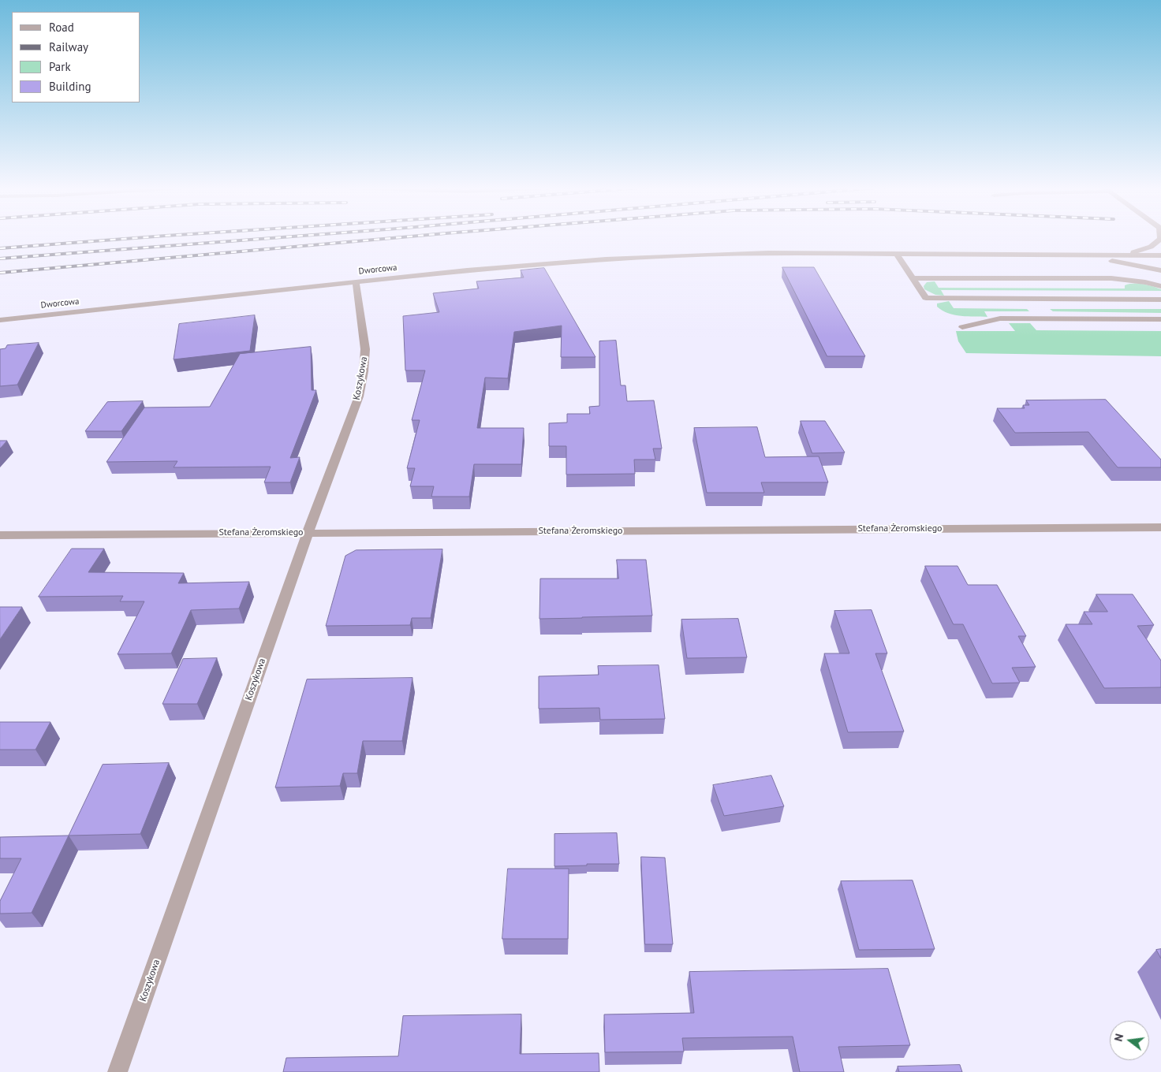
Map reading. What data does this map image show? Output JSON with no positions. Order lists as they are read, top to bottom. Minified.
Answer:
{"streets":{"street":["Dworcowa","Koszykowa","Stefana Żeromskiego"]},"crossings":[["Dworcowa","Koszykowa"],["Koszykowa","Stefana Żeromskiego"]],"legend":["Road","Railway","Park","Building"],"north":"left"}
